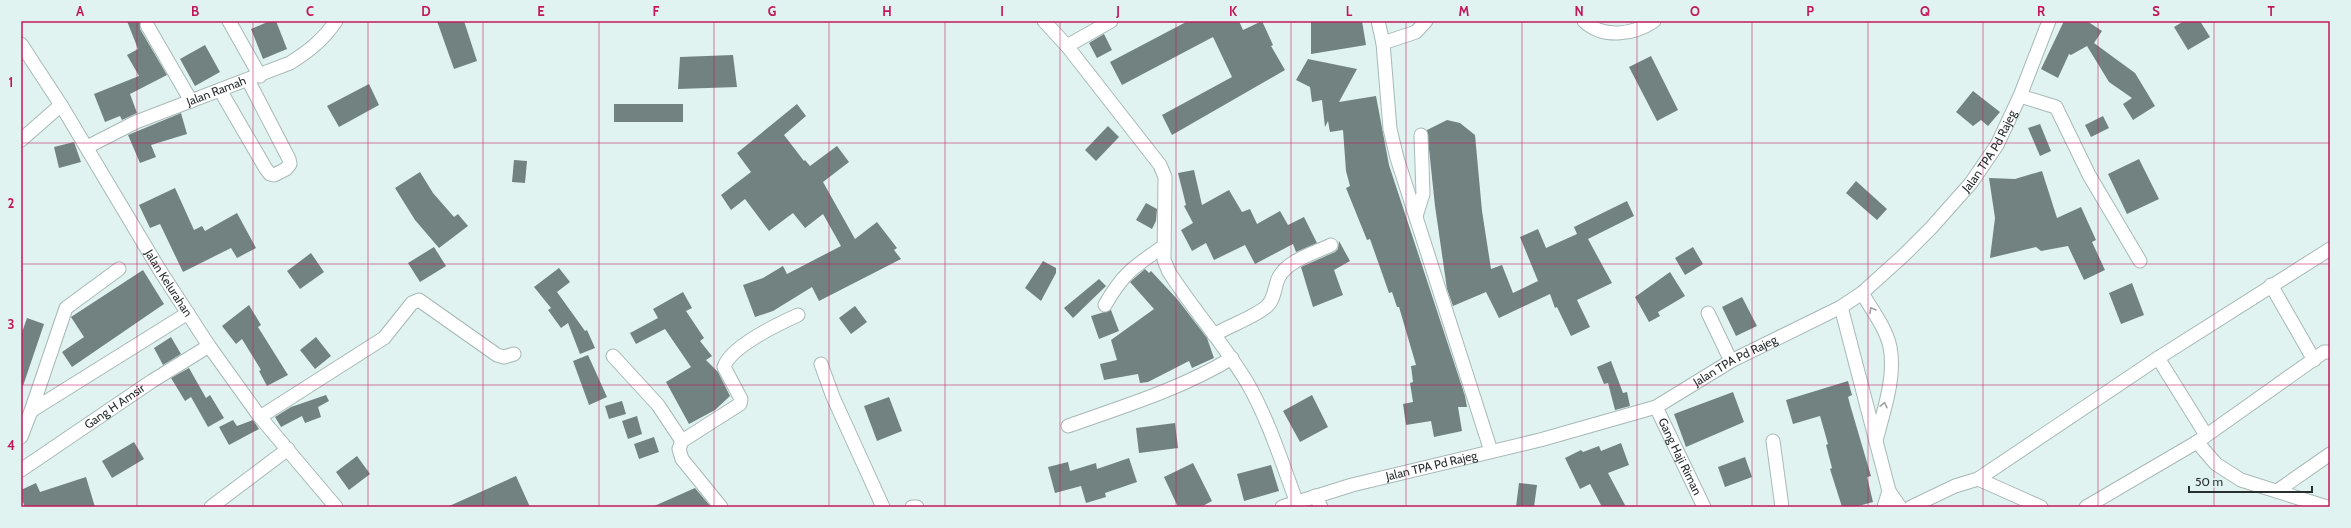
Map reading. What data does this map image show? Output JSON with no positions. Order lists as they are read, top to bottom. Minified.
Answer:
{"streets":{"street":["Jalan Ramah","Jalan TPA Pd Rajeg","Jalan Kelurahan","Gang H Amsir","Gang Haji Riman"]},"crossings":[["Jalan Ramah","Jalan Kelurahan"],["Jalan TPA Pd Rajeg","Gang Haji Riman"],["Jalan Kelurahan","Gang H Amsir"]],"scale_bar":"50 m","grid":{"columns":["A","B","C","D","E","F","G","H","I","J","K","L","M","N","O","P","Q","R","S","T"],"rows":["1","2","3","4"]}}
